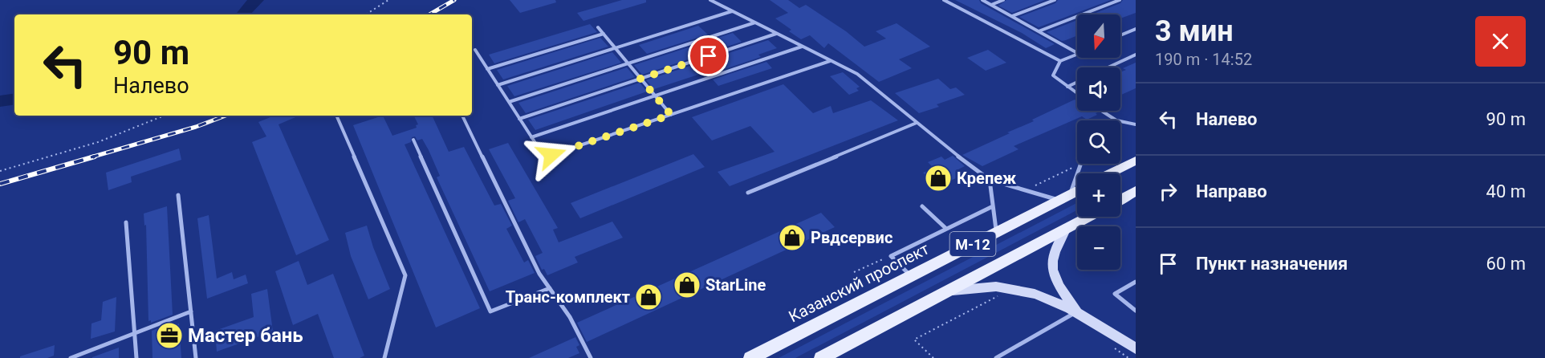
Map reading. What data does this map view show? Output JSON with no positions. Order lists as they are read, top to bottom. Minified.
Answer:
{"streets":{"main road":["М-12","Казанский проспект"]},"places":{"shop":["Крепеж","Рвдсервис","StarLine","Транс-комплект"],"office":["Мастер бань"]},"north":"bottom","page":{"heading":["3 мин","190 m · 14:52"],"map_buttons":["+","−"],"turn":["90 m","Налево"],"list":[{"name":"Налево","value":"90 m"},{"name":"Направо","value":"40 m"},{"name":"Пункт назначения","value":"60 m"}]}}
